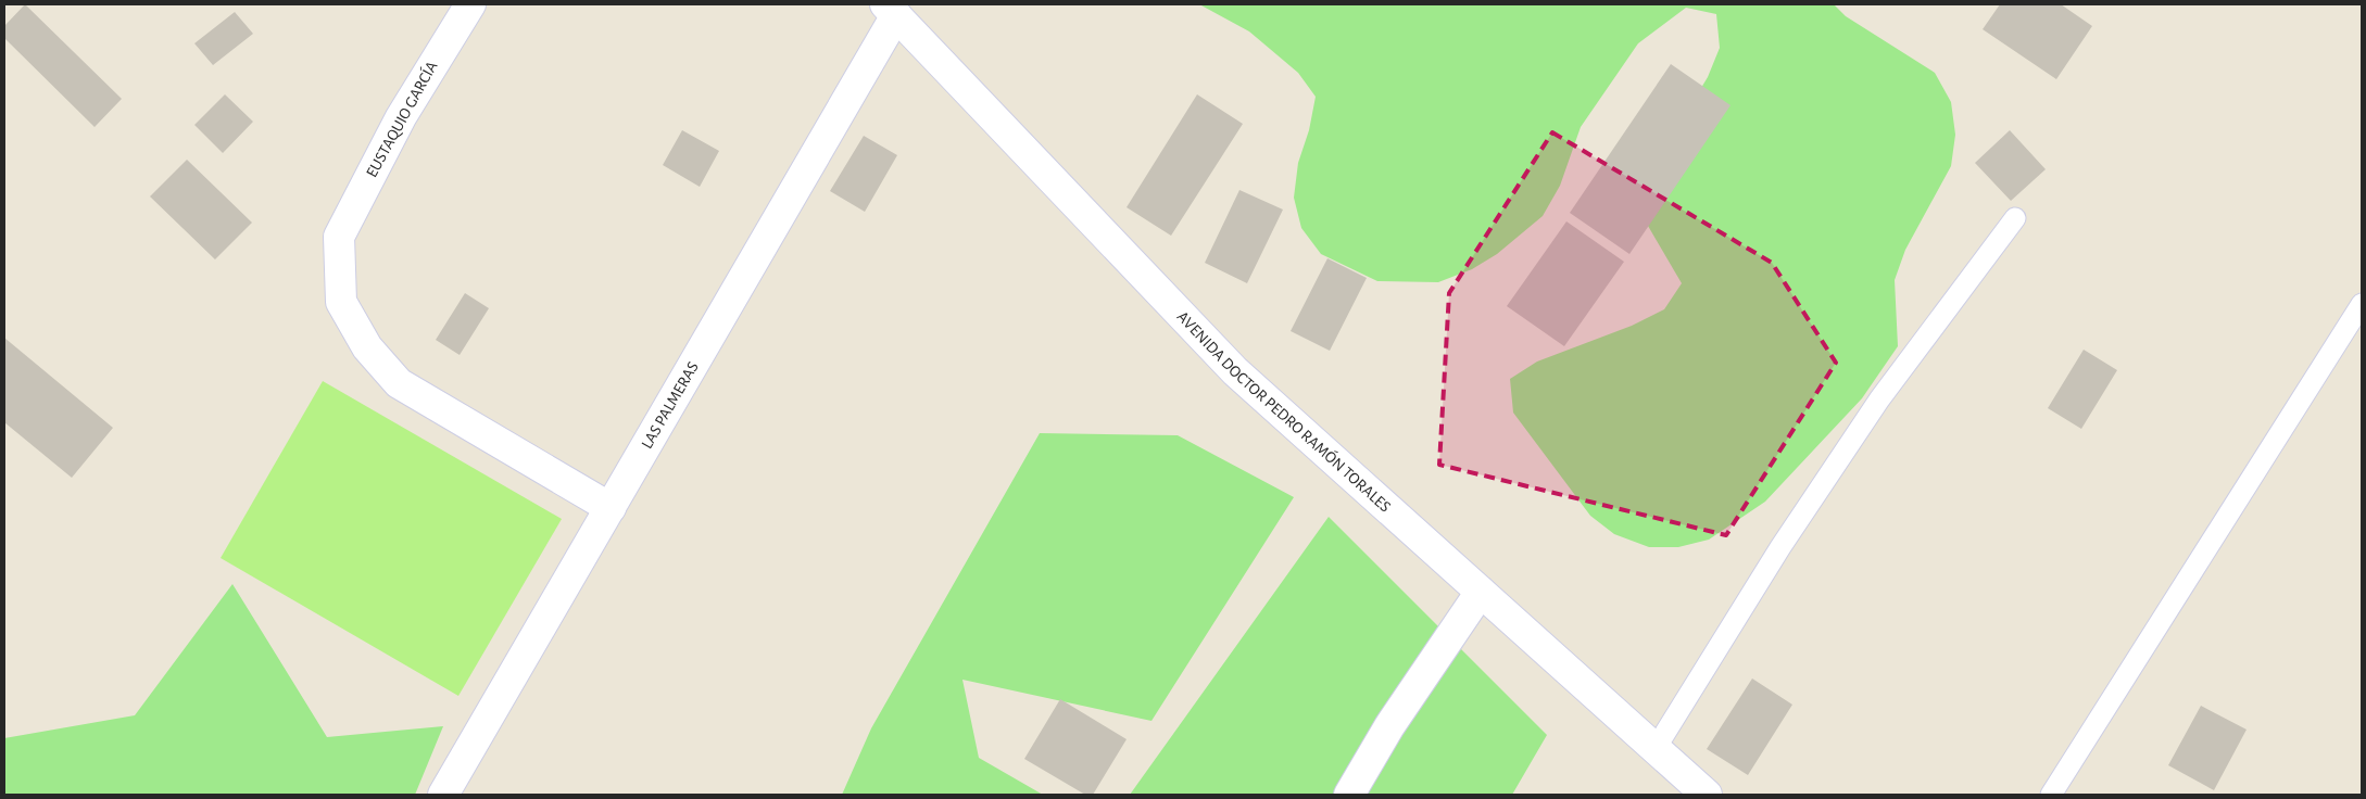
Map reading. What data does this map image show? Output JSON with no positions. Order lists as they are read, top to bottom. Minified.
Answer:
{"streets":{"street":["EUSTAQUIO GARCÍA","LAS PALMERAS","AVENIDA DOCTOR PEDRO RAMÓN TORALES"]},"crossings":[["EUSTAQUIO GARCÍA","LAS PALMERAS"],["LAS PALMERAS","AVENIDA DOCTOR PEDRO RAMÓN TORALES"]]}
